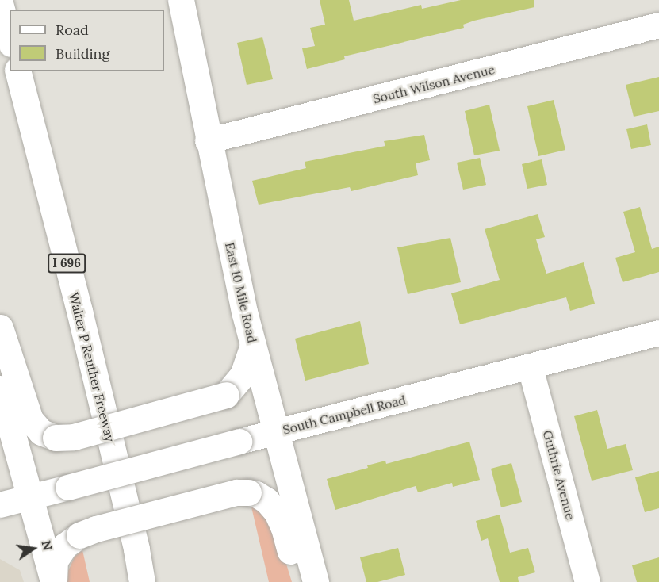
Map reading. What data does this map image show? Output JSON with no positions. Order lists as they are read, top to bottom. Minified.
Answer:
{"streets":{"main road":["I 696","East 10 Mile Road","Walter P Reuther Freeway"],"street":["South Wilson Avenue","South Campbell Road","Guthrie Avenue"]},"crossings":[["South Wilson Avenue","East 10 Mile Road"],["East 10 Mile Road","South Campbell Road"],["South Campbell Road","Guthrie Avenue"]],"legend":["Road","Building"],"north":"right"}
